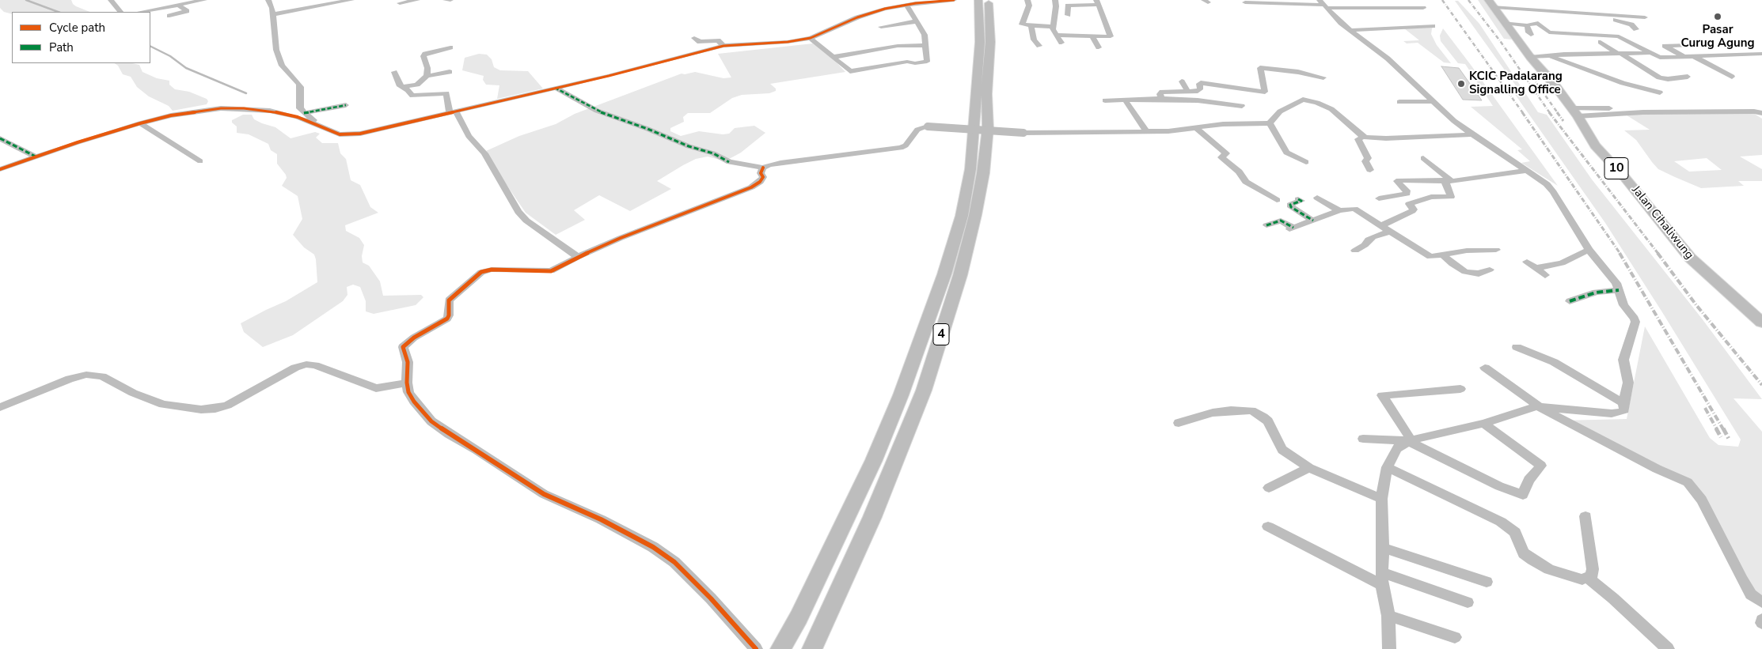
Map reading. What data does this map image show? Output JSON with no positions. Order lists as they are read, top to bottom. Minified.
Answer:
{"streets":{"highway":["10","Jalan Cihaliwung","4"]},"places":["Pasar Curug Agung","KCIC Padalarang Signalling Office"],"legend":["Cycle path","Path"]}
